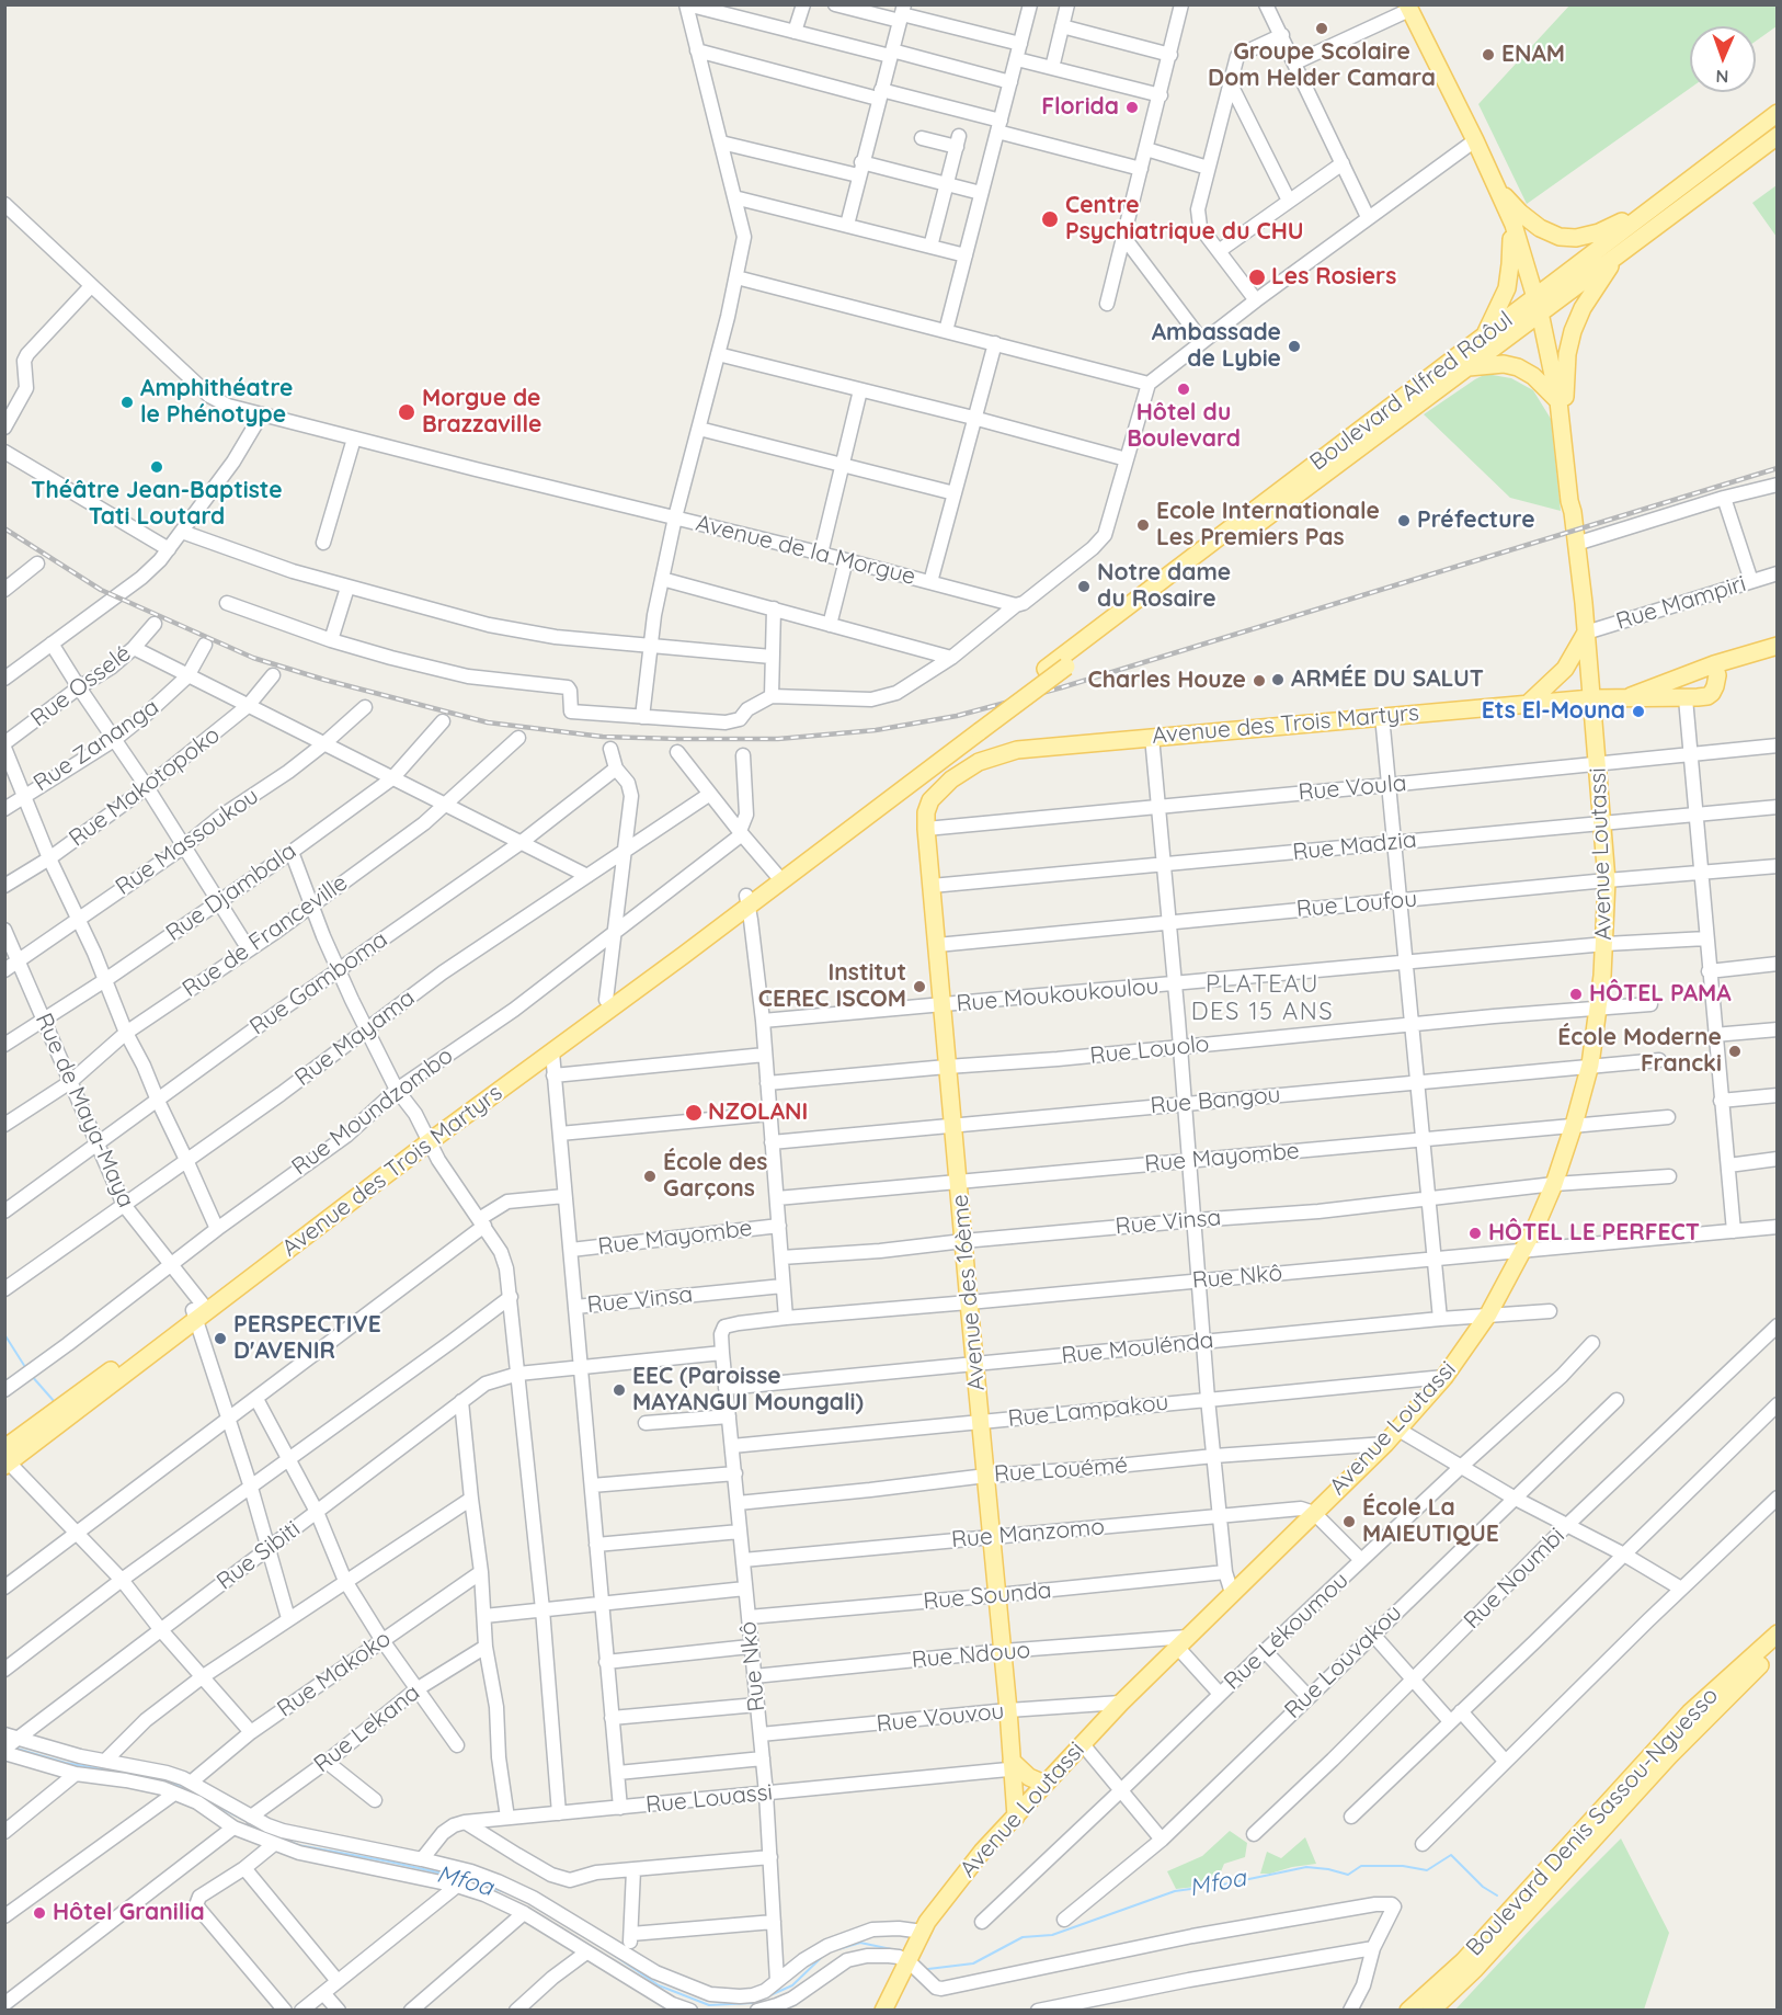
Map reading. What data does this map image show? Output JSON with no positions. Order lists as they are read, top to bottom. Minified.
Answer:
{"streets":{"main road":["Boulevard Alfred Raôul","Avenue des Trois Martyrs","Avenue Loutassi","Avenue des 16ème","Boulevard Denis Sassou-Nguesso"],"street":["Avenue de la Morgue","Rue Mampiri","Rue Osselé","Rue Zananga","Rue Makotopoko","Rue Voula","Rue Massoukou","Rue Madzia","Rue Djambala","Rue Loufou","Rue de Franceville","Rue Gamboma","Rue Moukoukoulou","Rue Mayama","Rue Louolo","Rue Bangou","Rue de Maya-Maya","Rue Moundzombo","Rue Mayombe","Rue Vinsa","Rue Nkô","Rue Moulénda","Rue Lampakou","Rue Louémé","Rue Manzomo","Rue Sibiti","Rue Noumbi","Rue Sounda","Rue Lékoumou","Rue Ndouo","Rue Louvakou","Rue Makoko","Rue Vouvou","Rue Lekana","Rue Louassi"]},"crossings":[["Boulevard Alfred Raôul","Avenue Loutassi"],["Rue Mampiri","Avenue Loutassi"],["Avenue des Trois Martyrs","Avenue Loutassi"],["Avenue des Trois Martyrs","Rue de Maya-Maya"],["Avenue des Trois Martyrs","Avenue des 16ème"],["Rue Voula","Avenue Loutassi"],["Rue Voula","Avenue des 16ème"],["Rue Massoukou","Rue de Maya-Maya"],["Rue Madzia","Avenue Loutassi"],["Rue Madzia","Avenue des 16ème"],["Avenue Loutassi","Rue Loufou"],["Avenue Loutassi","Rue Moukoukoulou"],["Avenue Loutassi","Rue Louolo"],["Avenue Loutassi","Rue Bangou"],["Avenue Loutassi","Rue Mayombe"],["Avenue Loutassi","Rue Vinsa"],["Avenue Loutassi","Rue Nkô"],["Avenue Loutassi","Avenue des 16ème"],["Avenue Loutassi","Rue Moulénda"],["Avenue Loutassi","Rue Lampakou"],["Avenue Loutassi","Rue Louémé"],["Avenue Loutassi","Rue Manzomo"],["Avenue Loutassi","Rue Ndouo"],["Avenue Loutassi","Rue Vouvou"],["Rue Djambala","Rue de Maya-Maya"],["Rue Loufou","Avenue des 16ème"],["Rue de Franceville","Rue de Maya-Maya"],["Rue Gamboma","Rue de Maya-Maya"],["Rue Moukoukoulou","Avenue des 16ème"],["Rue Mayama","Rue de Maya-Maya"],["Rue Louolo","Avenue des 16ème"],["Rue Bangou","Avenue des 16ème"],["Rue de Maya-Maya","Rue Moundzombo"],["Rue de Maya-Maya","Rue Sibiti"],["Rue Mayombe","Avenue des 16ème"],["Rue Vinsa","Avenue des 16ème"],["Rue Nkô","Avenue des 16ème"],["Rue Nkô","Rue Moulénda"],["Rue Nkô","Rue Lampakou"],["Rue Nkô","Rue Louémé"],["Rue Nkô","Rue Manzomo"],["Rue Nkô","Rue Sounda"],["Rue Nkô","Rue Ndouo"],["Rue Nkô","Rue Vouvou"],["Rue Nkô","Rue Louassi"],["Avenue des 16ème","Rue Moulénda"],["Avenue des 16ème","Rue Lampakou"],["Avenue des 16ème","Rue Louémé"],["Avenue des 16ème","Rue Manzomo"],["Avenue des 16ème","Rue Sounda"],["Avenue des 16ème","Rue Ndouo"],["Avenue des 16ème","Rue Vouvou"],["Avenue des 16ème","Rue Louassi"]],"districts":["PLATEAU DES 15 ANS"],"water":["Mfoa"],"places":["Groupe Scolaire Dom Helder Camara","ENAM","Florida","Centre Psychiatrique du CHU","Les Rosiers","Ambassade de Lybie","Hôtel du Boulevard","Amphithéatre le Phénotype","Morgue de Brazzaville","Théâtre Jean-Baptiste Tati Loutard","Préfecture","Ecole Internationale Les Premiers Pas","Notre dame du Rosaire","ARMÉE DU SALUT","Charles Houze","Ets El-Mouna","Institut CEREC ISCOM","HÔTEL PAMA","École Moderne Francki","NZOLANI","École des Garçons","HÔTEL LE PERFECT","PERSPECTIVE D'AVENIR","EEC (Paroisse MAYANGUI Moungali)","École La MAIEUTIQUE","Hôtel Granilia"],"north":"bottom"}
